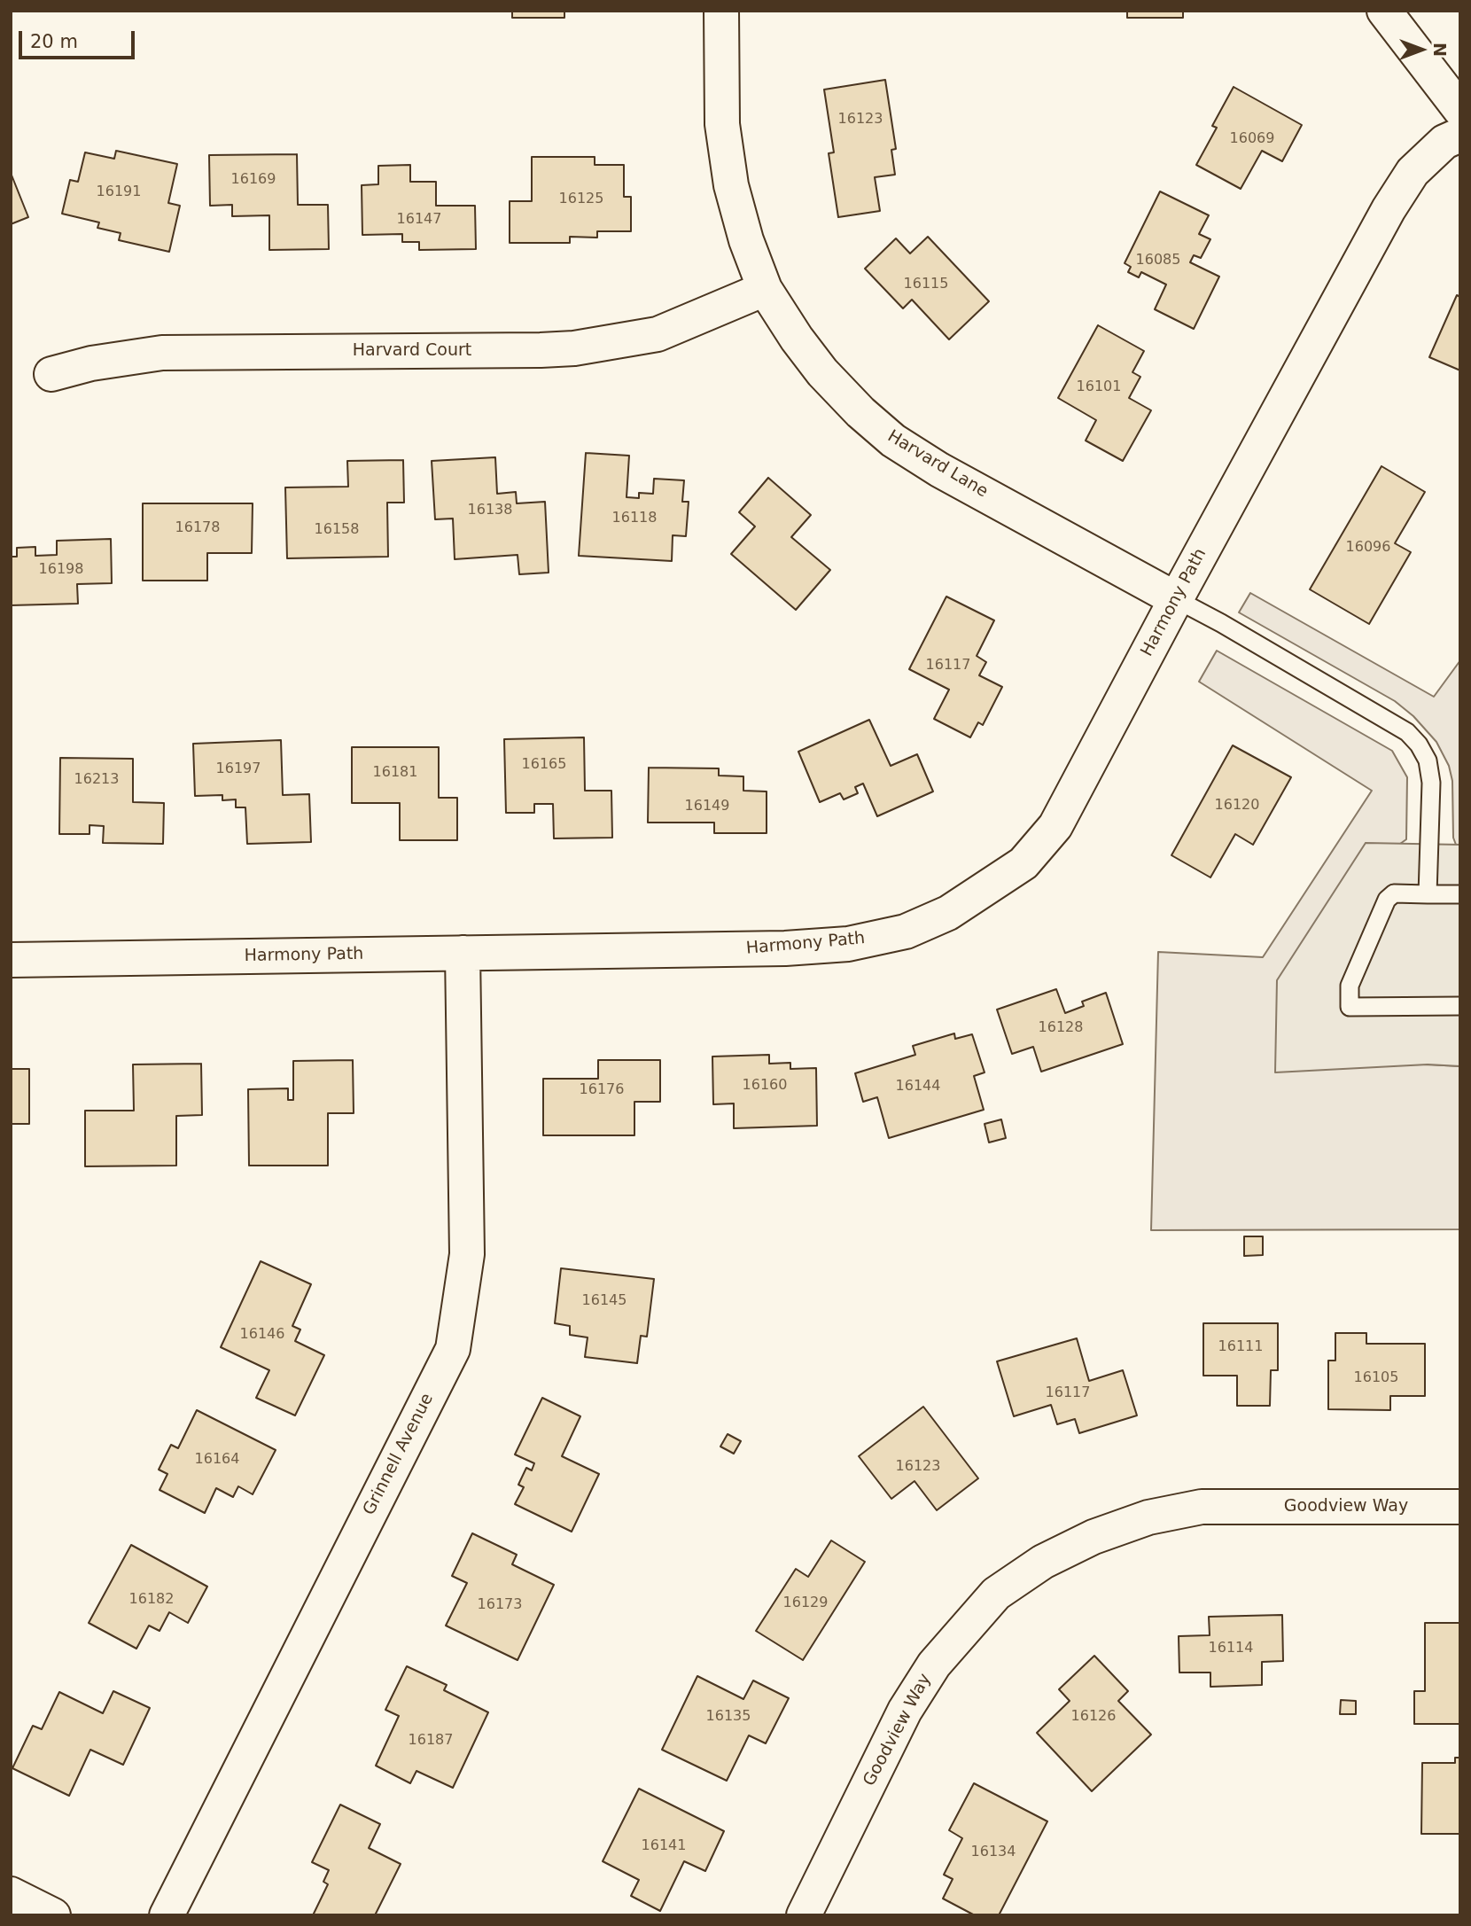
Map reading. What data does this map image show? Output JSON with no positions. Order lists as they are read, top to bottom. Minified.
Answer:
{"streets":{"street":["Harvard Court","Harvard Lane","Harmony Path","Grinnell Avenue","Goodview Way"]},"crossings":[["Harvard Court","Harvard Lane"],["Harvard Lane","Harmony Path"],["Harmony Path","Grinnell Avenue"]],"house_numbers":["16123","16069","16169","16191","16125","16147","16085","16115","16101","16138","16118","16178","16158","16096","16198","16117","16165","16197","16181","16213","16120","16149","16128","16160","16144","16176","16145","16146","16111","16105","16117","16164","16123","16182","16129","16173","16114","16135","16126","16187","16141","16134"],"scale_bar":"20 m","north":"right"}
